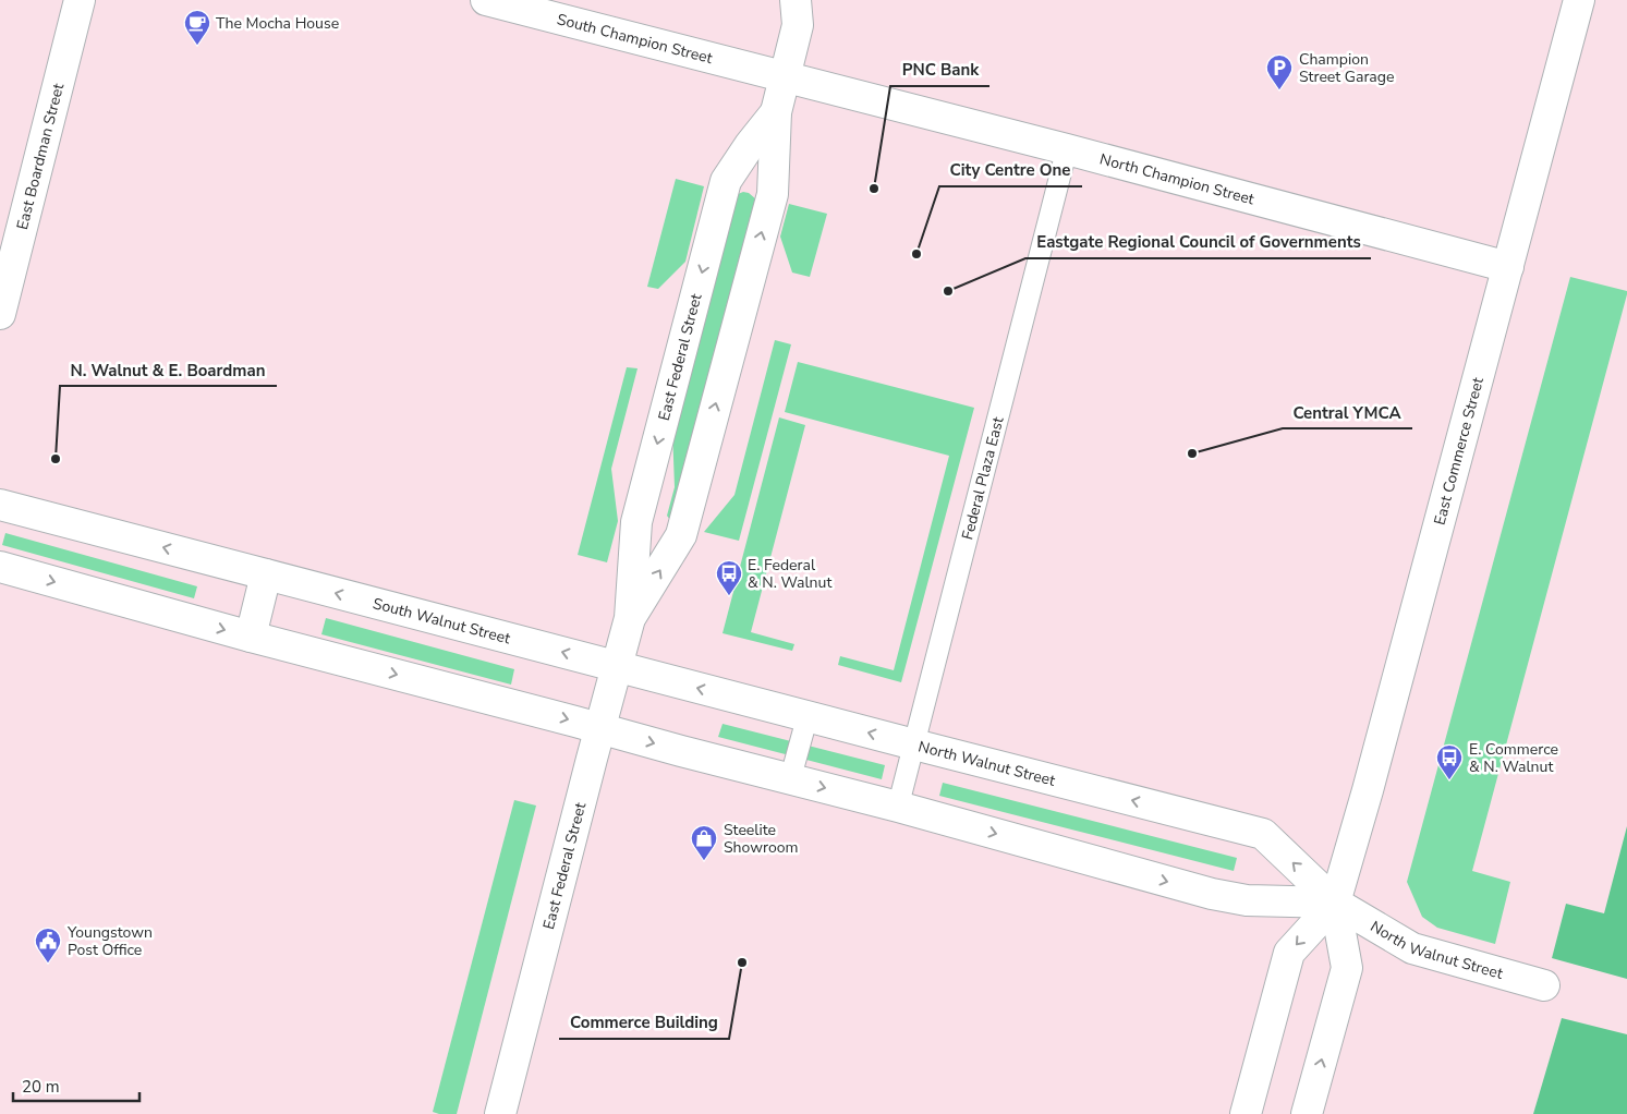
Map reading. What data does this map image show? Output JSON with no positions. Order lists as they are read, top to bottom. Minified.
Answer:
{"streets":{"street":["South Champion Street","East Boardman Street","North Champion Street","East Federal Street","East Commerce Street","South Walnut Street","North Walnut Street"],"lane":["Federal Plaza East"]},"crossings":[["South Champion Street","North Champion Street"],["South Champion Street","East Federal Street"],["North Champion Street","East Federal Street"],["North Champion Street","East Commerce Street"],["North Champion Street","Federal Plaza East"],["East Federal Street","South Walnut Street"],["East Federal Street","North Walnut Street"],["East Commerce Street","North Walnut Street"],["Federal Plaza East","North Walnut Street"],["South Walnut Street","North Walnut Street"]],"places":{"cafe":["The Mocha House"],"parking":["Champion Street Garage"],"other":["PNC Bank","City Centre One","Eastgate Regional Council of Governments","Central YMCA","N. Walnut & E. Boardman","Commerce Building"],"bus stop":["E. Federal & N. Walnut","E. Commerce & N. Walnut"],"shop":["Steelite Showroom"],"public building":["Youngstown Post Office"]},"scale_bar":"20 m"}
